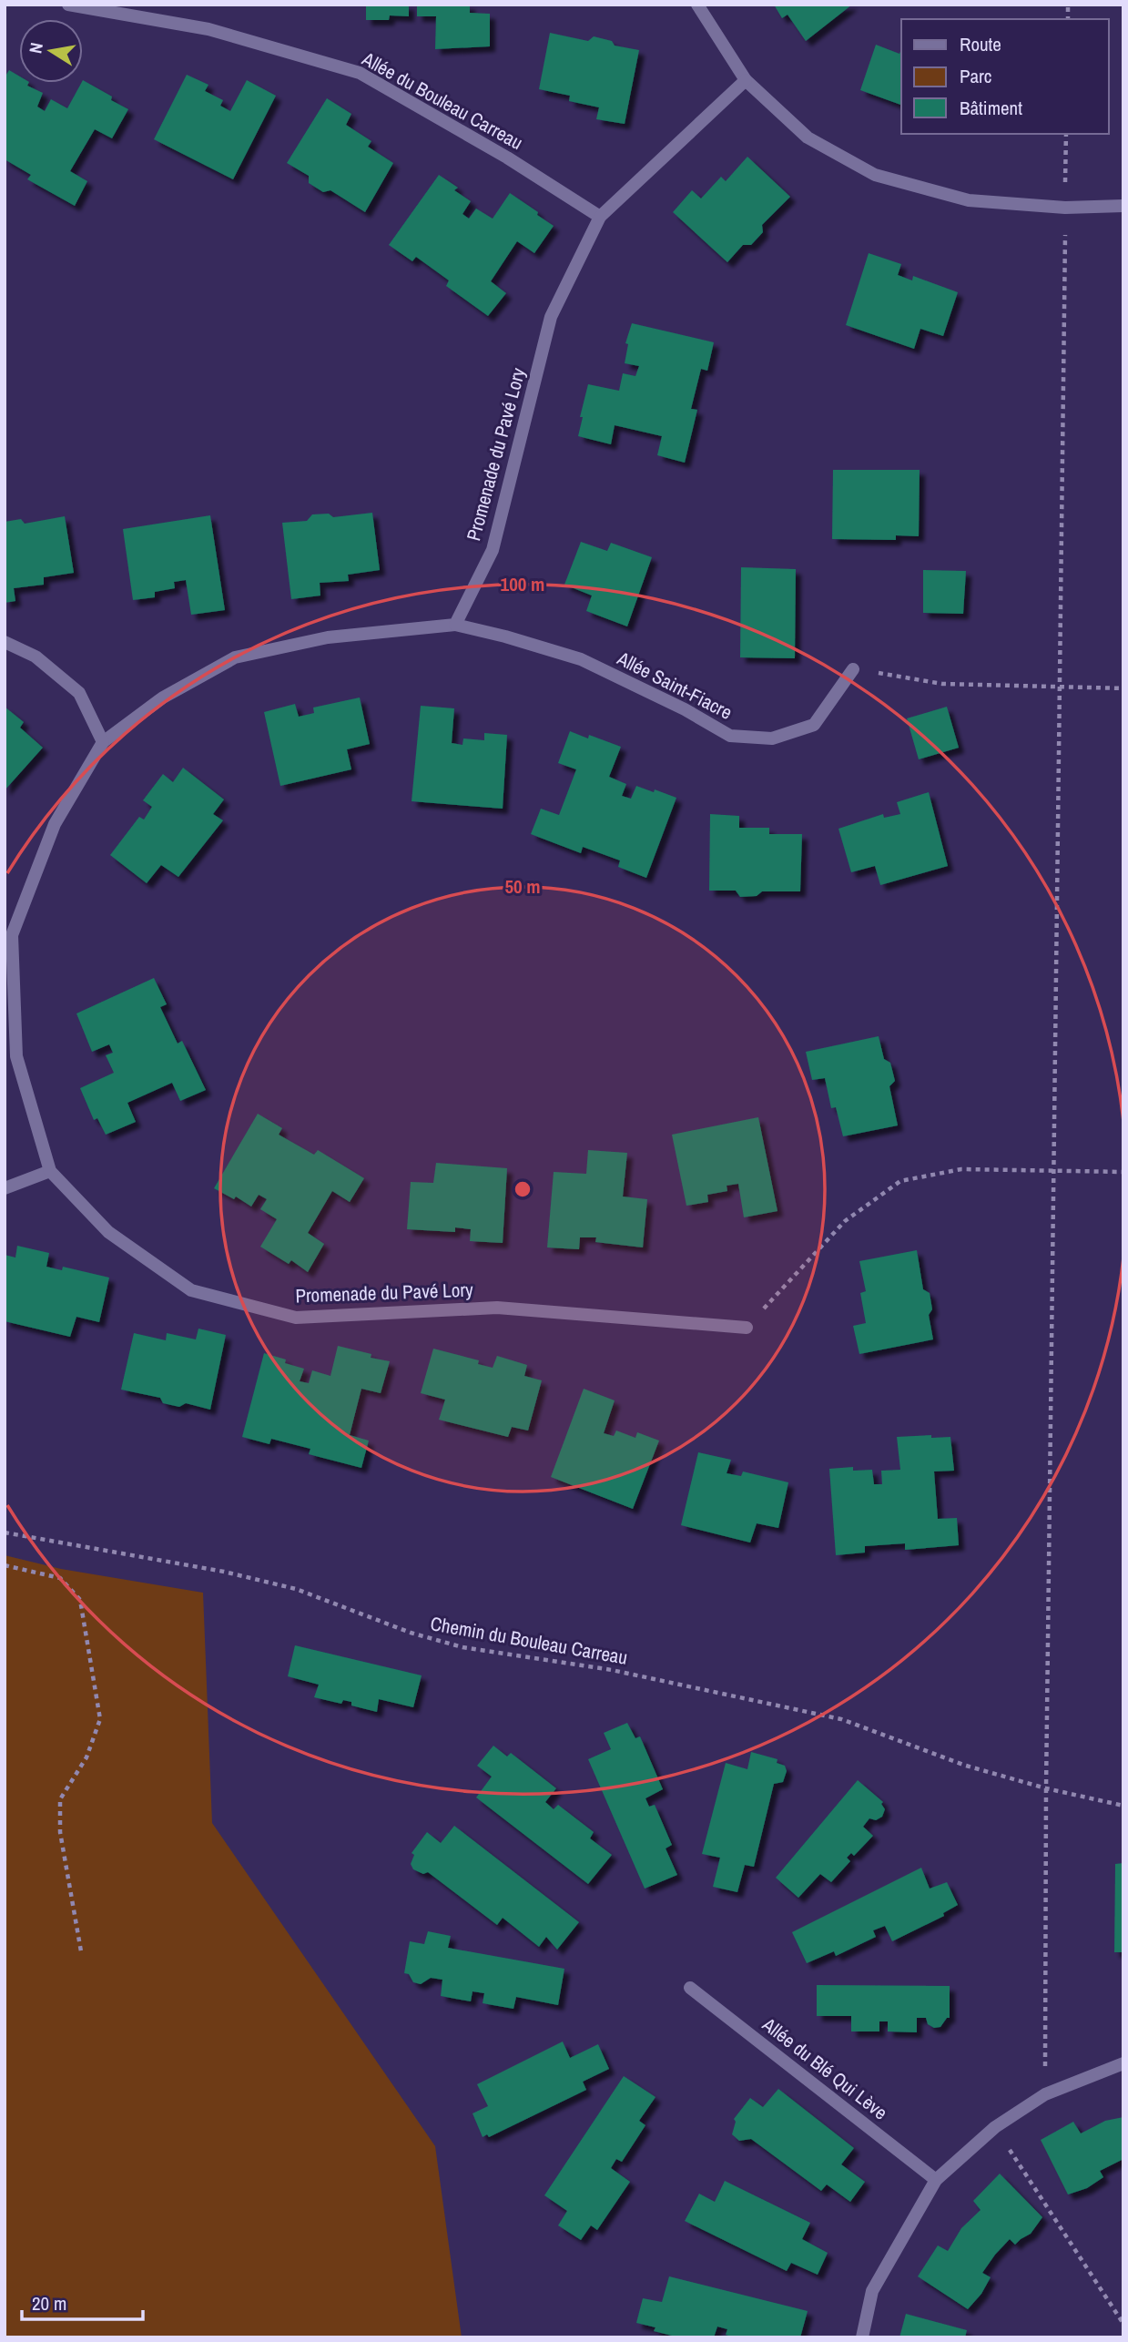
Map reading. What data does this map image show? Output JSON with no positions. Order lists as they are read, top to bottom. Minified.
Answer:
{"streets":{"street":["Allée du Bouleau Carreau","Promenade du Pavé Lory","Allée Saint-Fiacre","Allée du Blé Qui Lève"],"path":["Chemin du Bouleau Carreau"]},"crossings":[["Allée du Bouleau Carreau","Promenade du Pavé Lory"],["Promenade du Pavé Lory","Allée Saint-Fiacre"]],"legend":["Route","Parc","Bâtiment"],"scale_bar":"20 m","north":"left","rings":["100 m","50 m"]}
